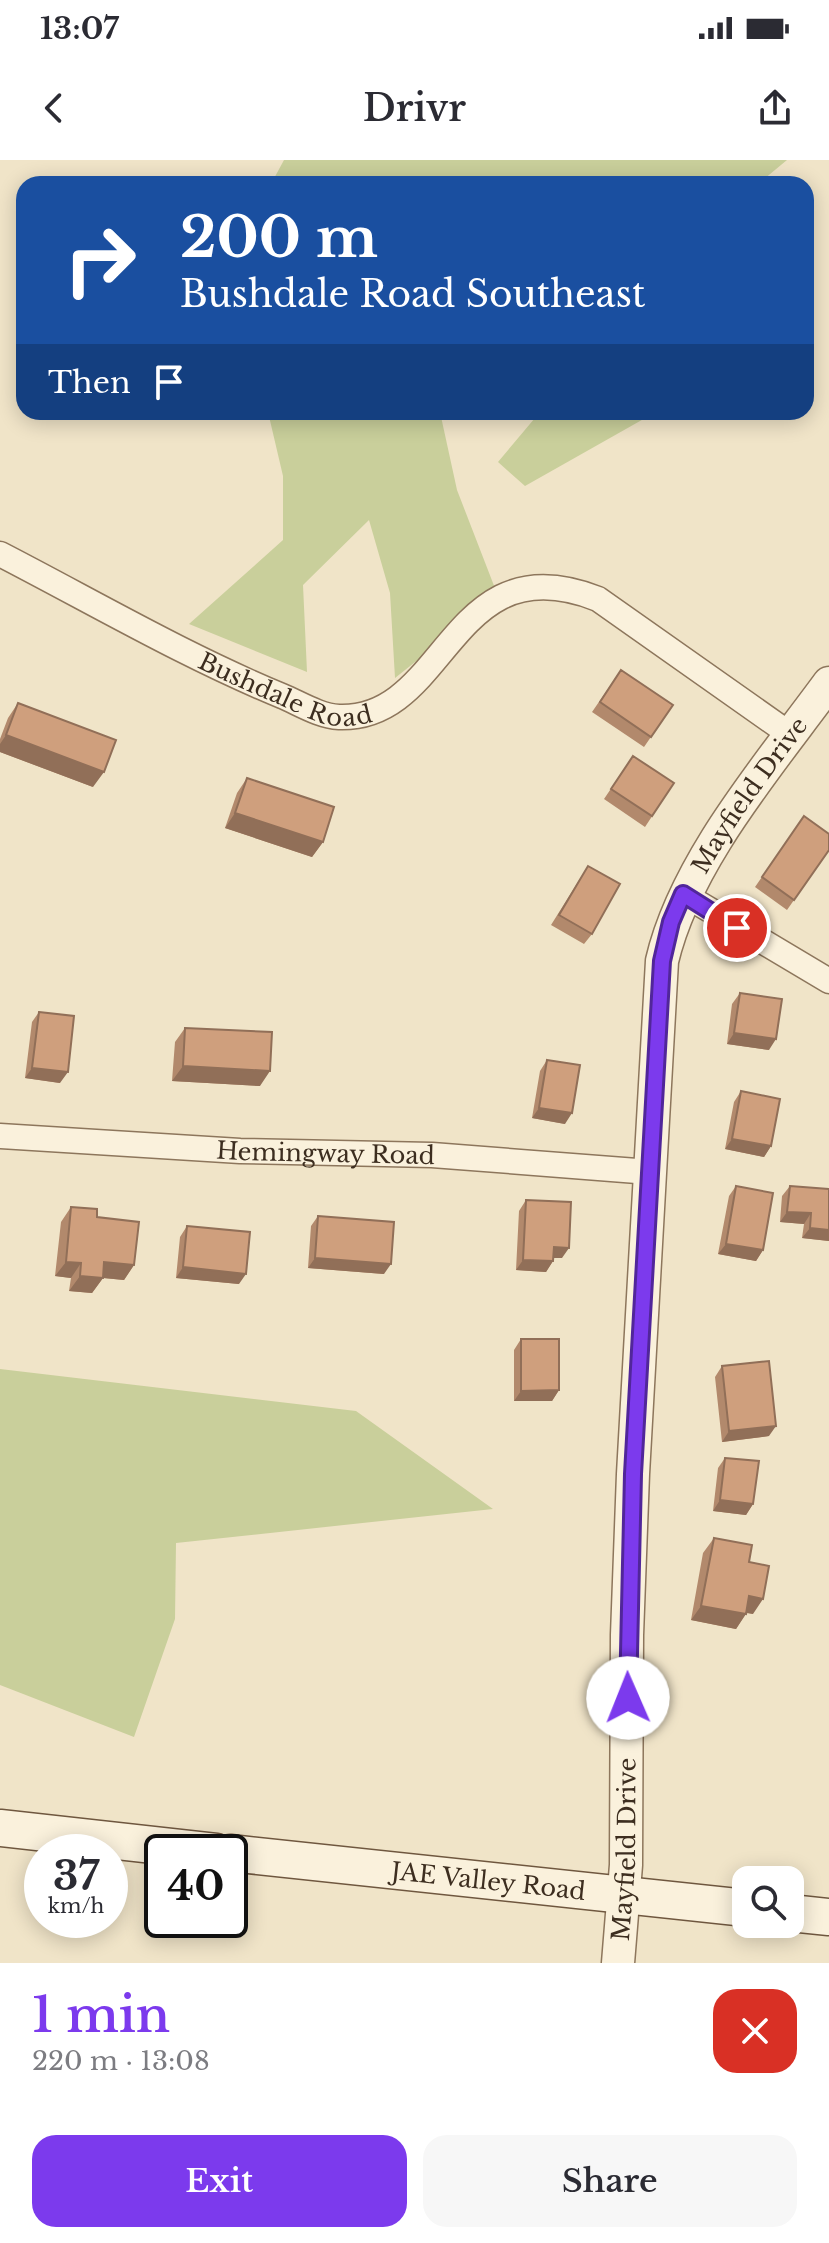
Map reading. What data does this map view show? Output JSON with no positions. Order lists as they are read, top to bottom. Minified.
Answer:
{"streets":{"main road":["JAE Valley Road"],"street":["Bushdale Road","Mayfield Drive","Hemingway Road"]},"crossings":[["Bushdale Road","Mayfield Drive"],["Mayfield Drive","Hemingway Road"],["Mayfield Drive","JAE Valley Road"]],"page":{"status":"13:07","header":"Drivr","turn":["200 m","Bushdale Road Southeast"],"then":"Then","speed":"37 km/h","limit":"40","heading":["1 min","220 m · 13:08"],"buttons":["Exit","Share"]}}
